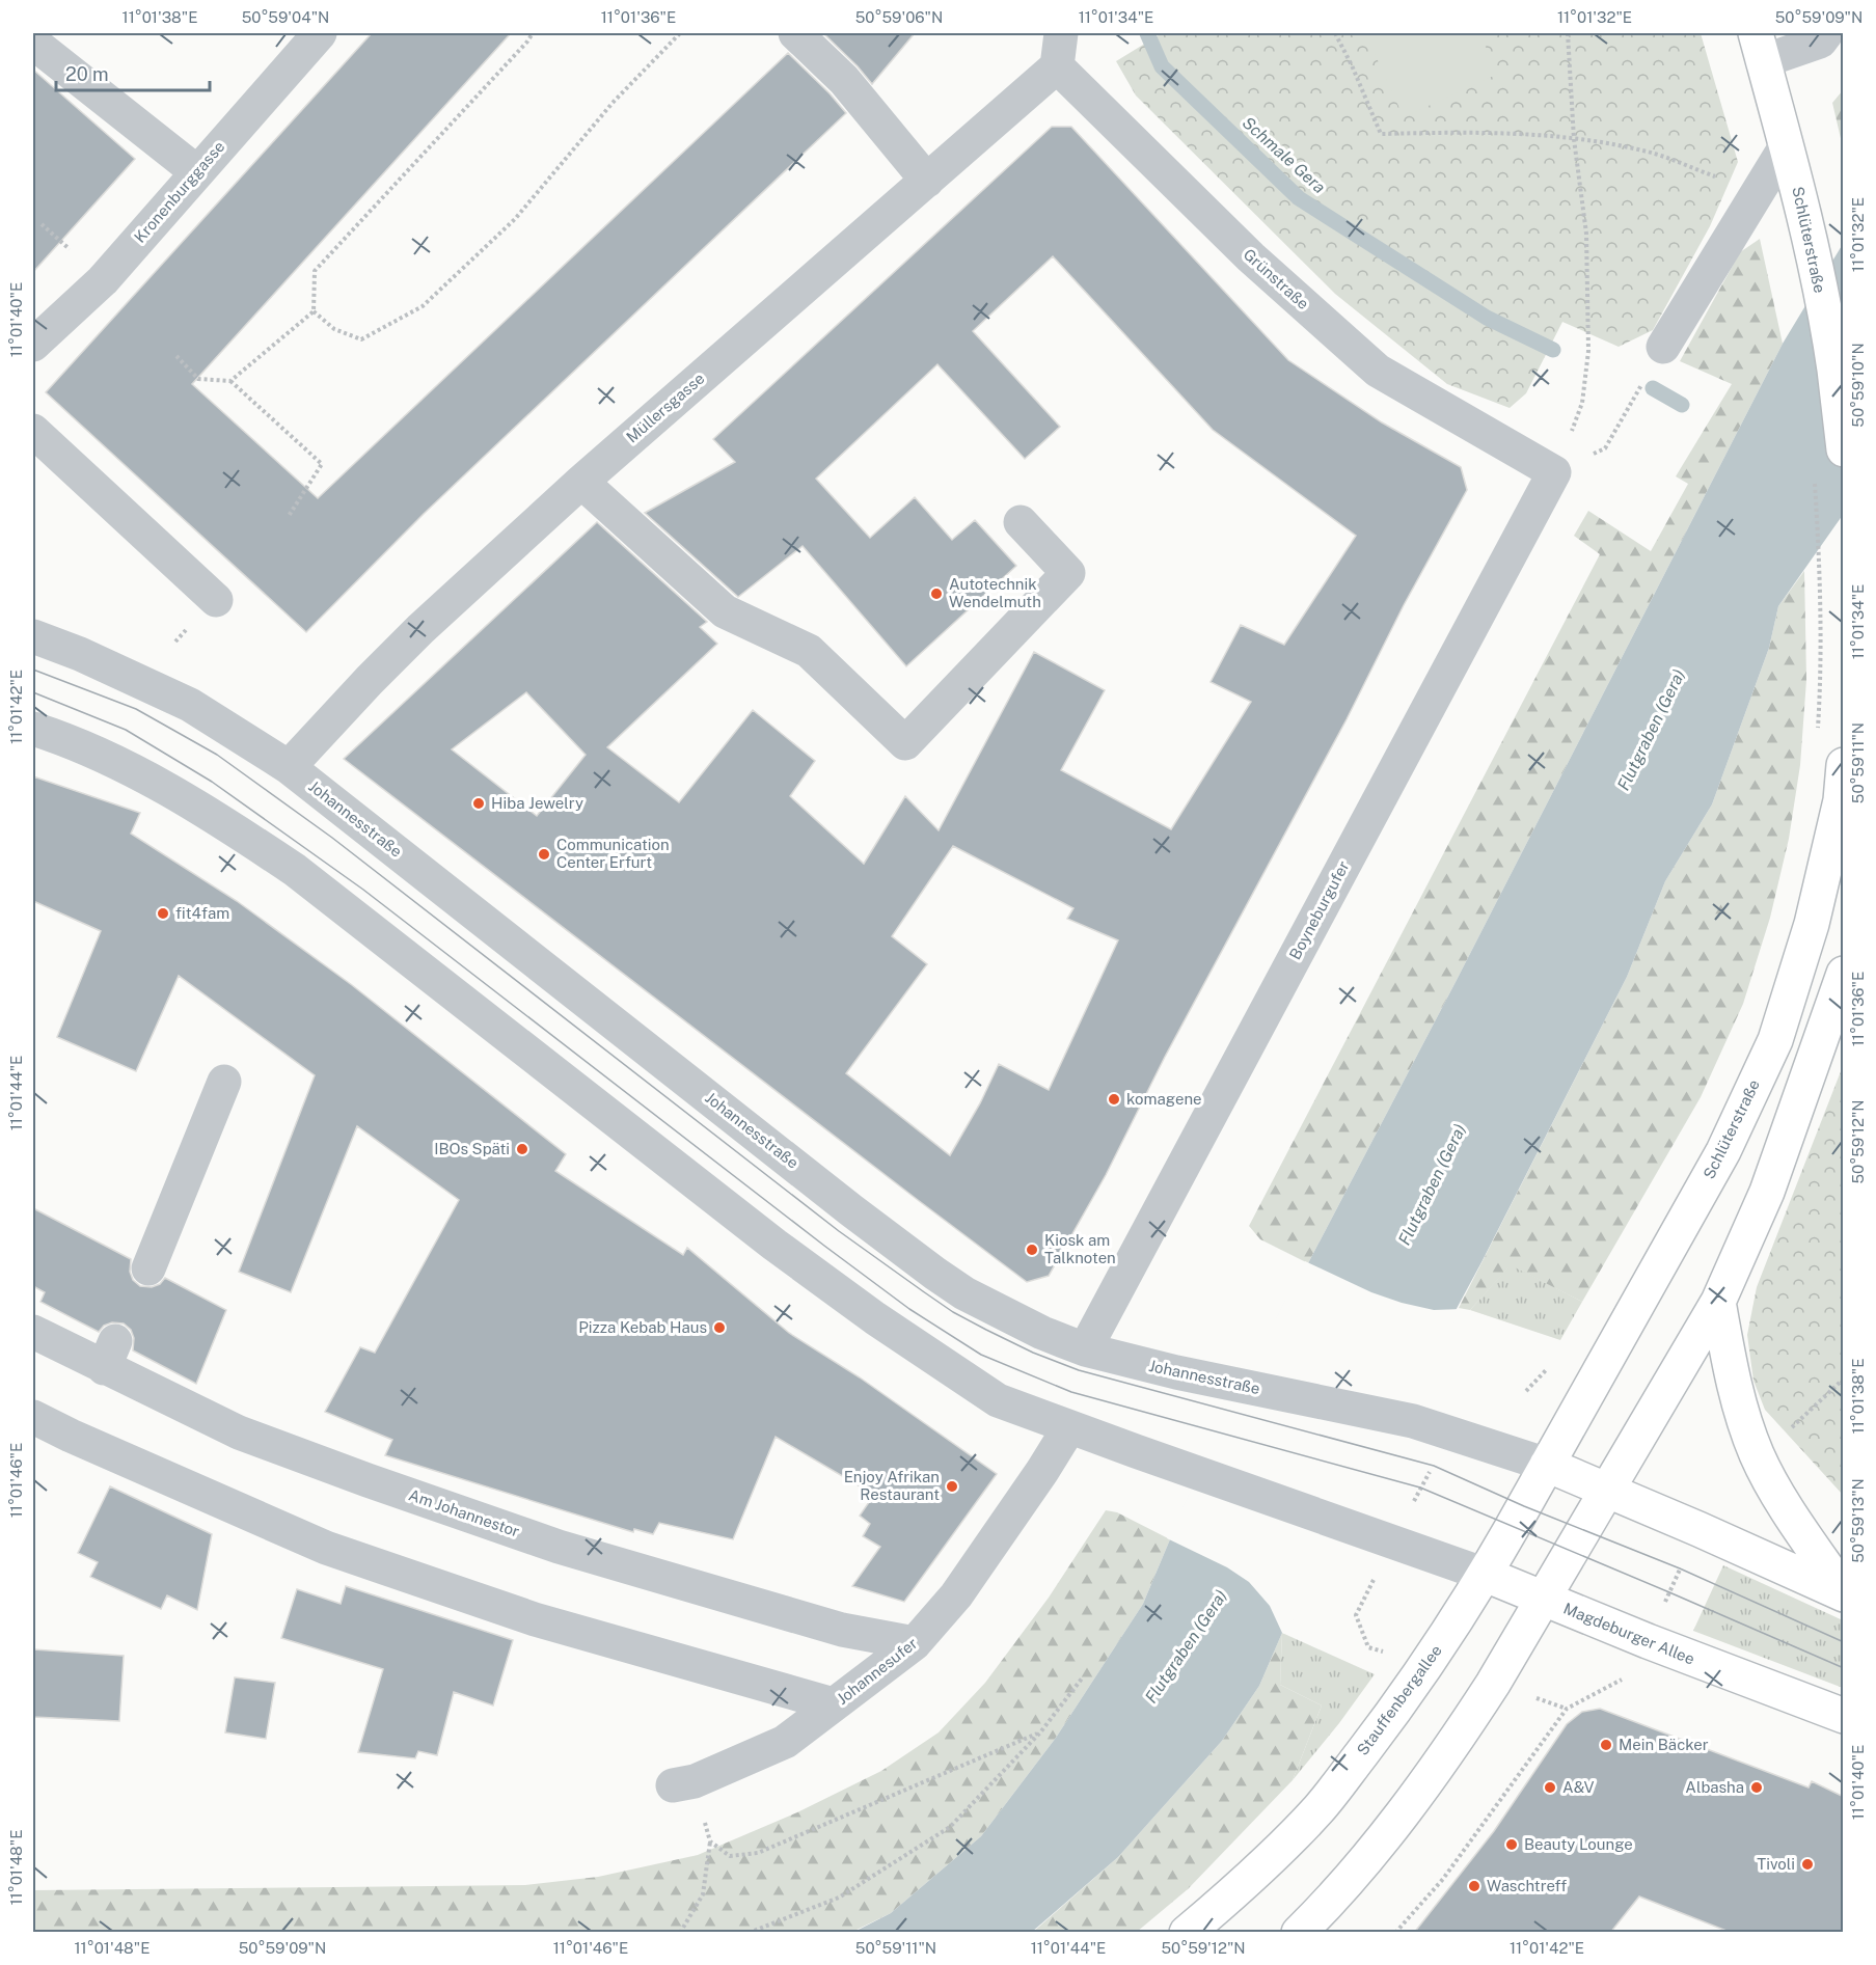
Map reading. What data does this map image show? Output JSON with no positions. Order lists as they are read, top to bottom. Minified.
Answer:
{"streets":{"main road":["Schlüterstraße","Magdeburger Allee","Stauffenbergallee"],"street":["Kronenburggasse","Grünstraße","Müllersgasse","Johannesstraße","Boyneburgufer","Am Johannestor","Johannesufer"]},"crossings":[["Schlüterstraße","Johannesstraße"],["Schlüterstraße","Stauffenbergallee"],["Grünstraße","Müllersgasse"],["Grünstraße","Boyneburgufer"],["Müllersgasse","Johannesstraße"],["Johannesstraße","Boyneburgufer"],["Johannesstraße","Stauffenbergallee"],["Am Johannestor","Johannesufer"],["Magdeburger Allee","Stauffenbergallee"]],"water":["Schmale Gera","Flutgraben (Gera)"],"places":["Autotechnik Wendelmuth","Hiba Jewelry","Communication Center Erfurt","fit4fam","komagene","IBOs Späti","Kiosk am Talknoten","Pizza Kebab Haus","Enjoy Afrikan Restaurant","Mein Bäcker","A&V","Albasha","Beauty Lounge","Tivoli","Waschtreff"],"scale_bar":"20 m","coordinates":["11°01'38\"E","50°59'04\"N","11°01'36\"E","50°59'06\"N","11°01'34\"E","11°01'32\"E","50°59'09\"N","11°01'40\"E","50°59'10\"N","11°01'42\"E","50°59'11\"N","11°01'44\"E","50°59'12\"N","11°01'46\"E","50°59'13\"N","11°01'48\"E"]}
